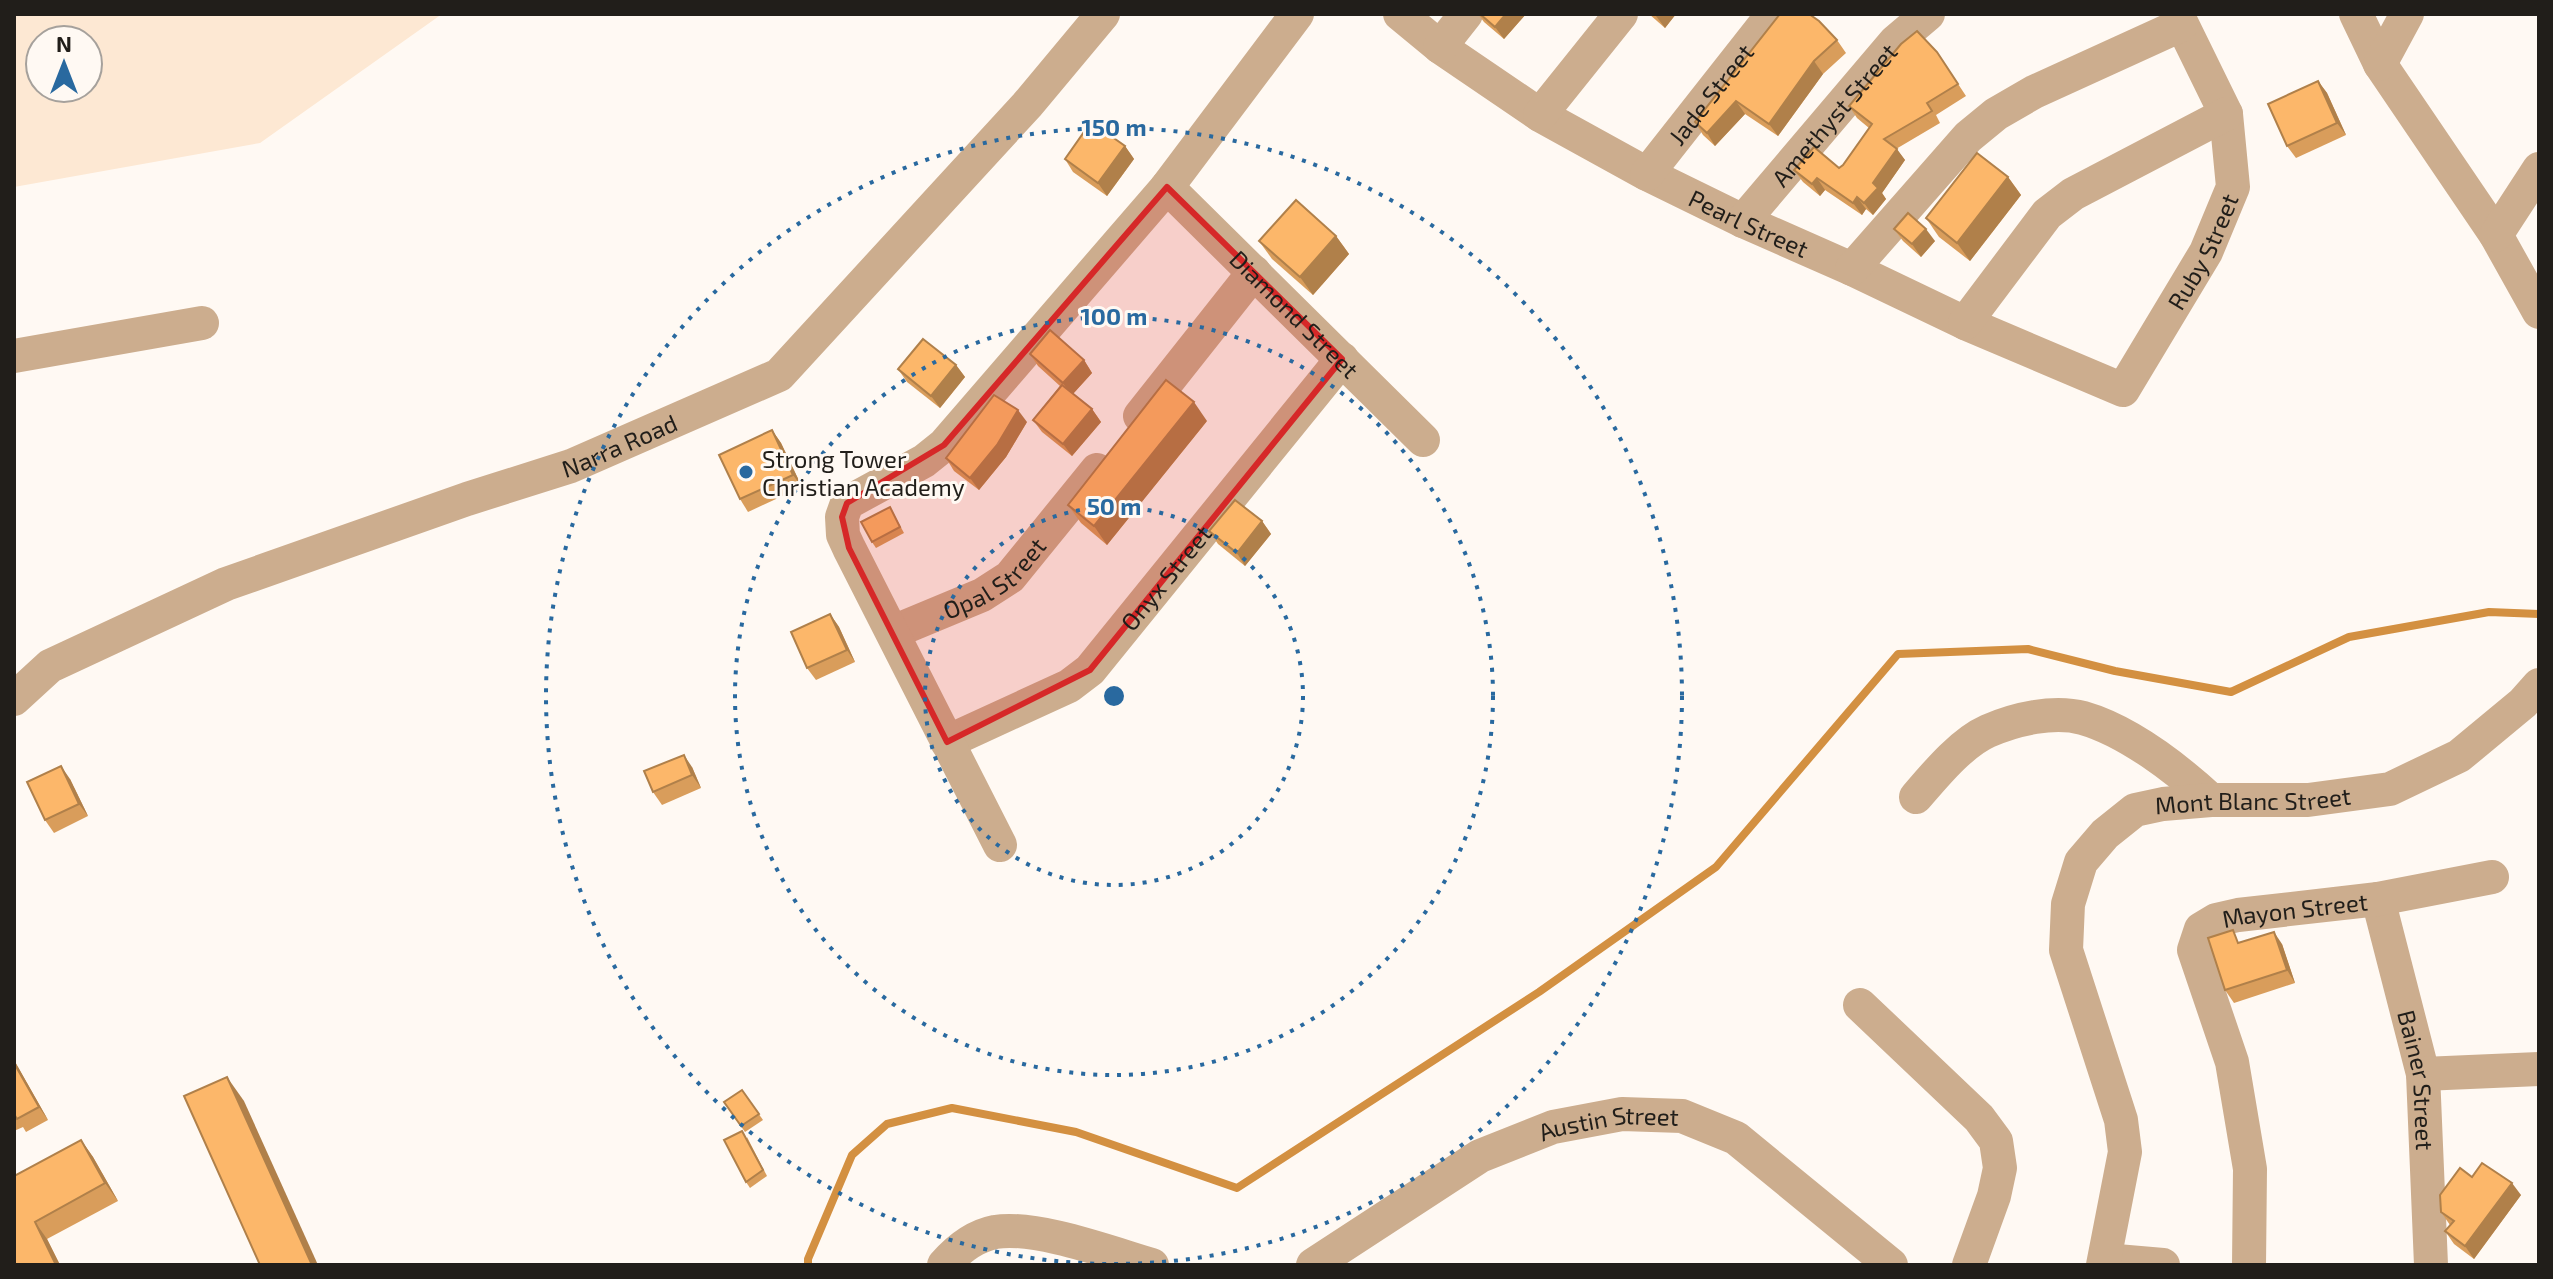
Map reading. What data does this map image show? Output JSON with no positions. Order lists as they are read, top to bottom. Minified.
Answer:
{"streets":{"street":["Jade Street","Amethyst Street","Pearl Street","Ruby Street","Diamond Street","Narra Road","Opal Street","Onyx Street","Mont Blanc Street","Mayon Street","Bainer Street","Austin Street"]},"crossings":[["Jade Street","Pearl Street"],["Amethyst Street","Pearl Street"],["Pearl Street","Ruby Street"],["Diamond Street","Opal Street"],["Diamond Street","Onyx Street"],["Mayon Street","Bainer Street"]],"places":["Strong Tower Christian Academy"],"north":"top","rings":["150 m","100 m","50 m"]}
